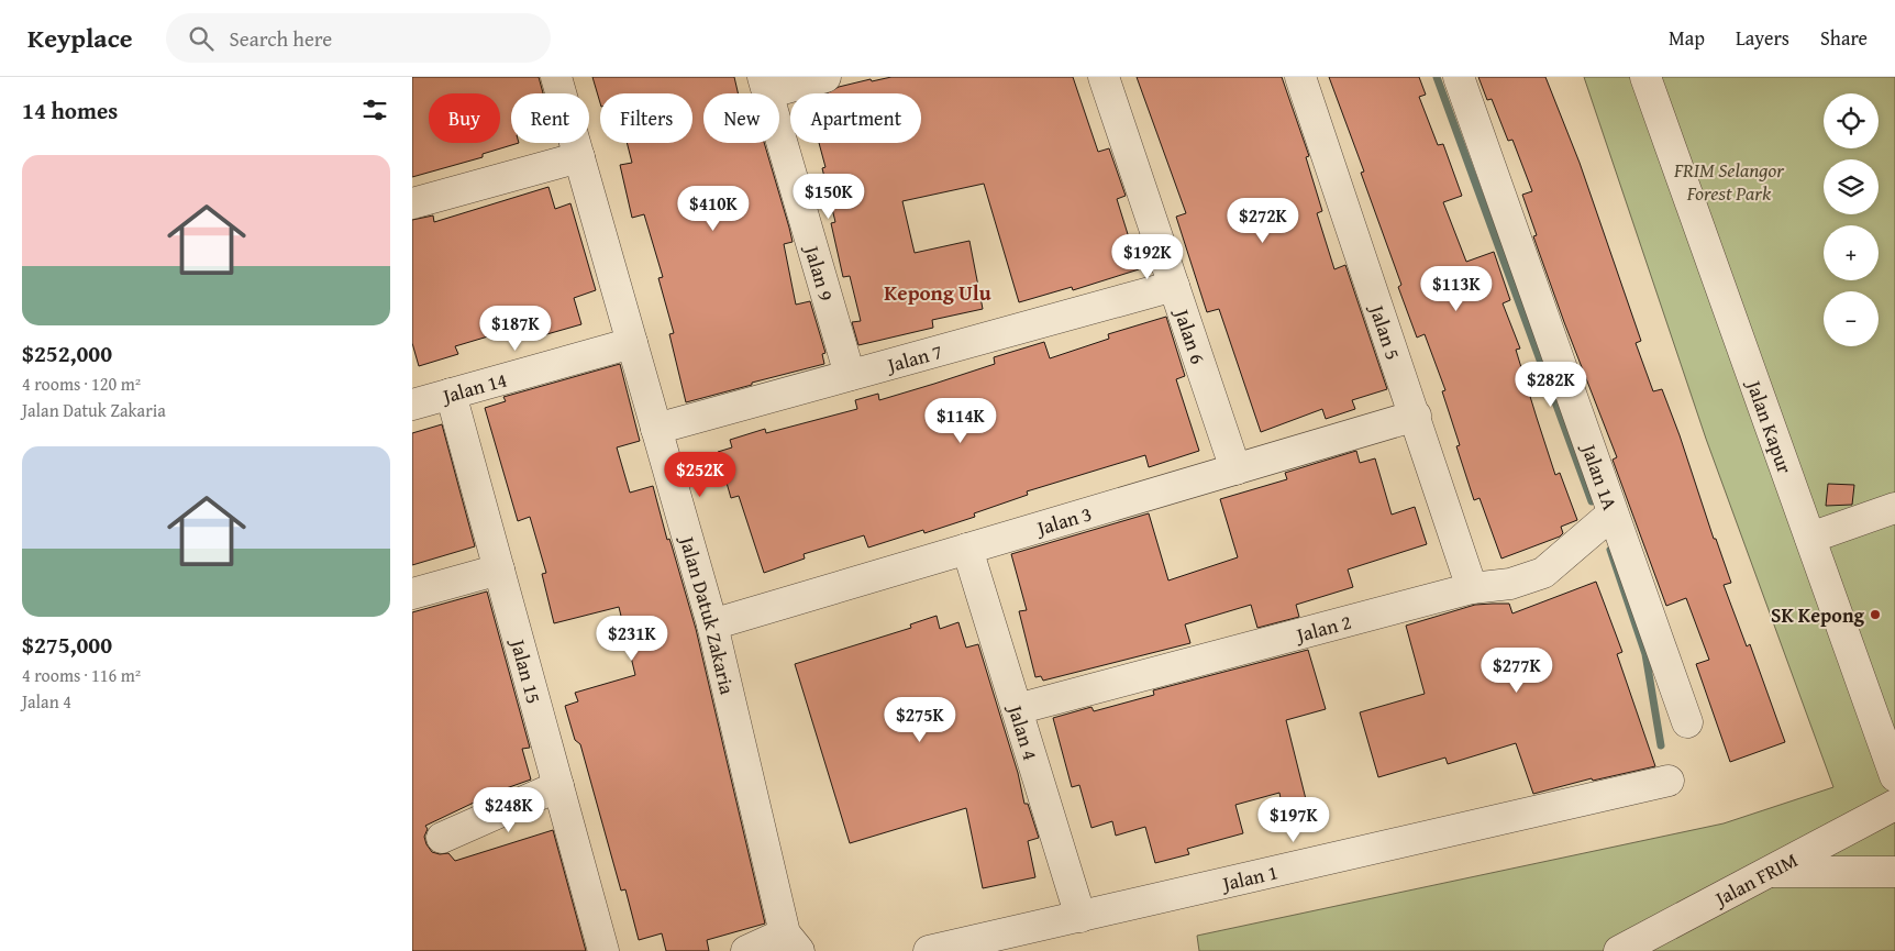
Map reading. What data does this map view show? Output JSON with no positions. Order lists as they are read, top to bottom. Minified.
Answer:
{"streets":{"street":["Jalan 9","Jalan 5","Jalan 6","Jalan 7","Jalan 14","Jalan Kapur","Jalan 1A","Jalan 3","Jalan Datuk Zakaria","Jalan 2","Jalan 15","Jalan 4","Jalan 1","Jalan FRIM"]},"crossings":[["Jalan 9","Jalan 7"],["Jalan 5","Jalan 3"],["Jalan 5","Jalan 2"],["Jalan 6","Jalan 7"],["Jalan 6","Jalan 3"],["Jalan 7","Jalan Datuk Zakaria"],["Jalan 14","Jalan Datuk Zakaria"],["Jalan 14","Jalan 15"],["Jalan 1A","Jalan 2"],["Jalan 3","Jalan Datuk Zakaria"],["Jalan 3","Jalan 4"],["Jalan 2","Jalan 4"],["Jalan 4","Jalan 1"]],"districts":["Kepong Ulu"],"parks":["FRIM Selangor Forest Park"],"places":["SK Kepong"],"page":{"header":"Keyplace","search":"Search here","nav":["Map","Layers","Share"],"heading":"14 homes","map_buttons":["+","−"],"chip":["Buy","Rent","Filters","New","Apartment"],"list":[{"name":"$252,000","note":"4 rooms · 120 m² · Jalan Datuk Zakaria"},{"name":"$275,000","note":"4 rooms · 116 m² · Jalan 4"}],"price":["$150K","$410K","$272K","$192K","$113K","$187K","$282K","$114K","$252K","$231K","$277K","$275K","$248K","$197K"]}}
